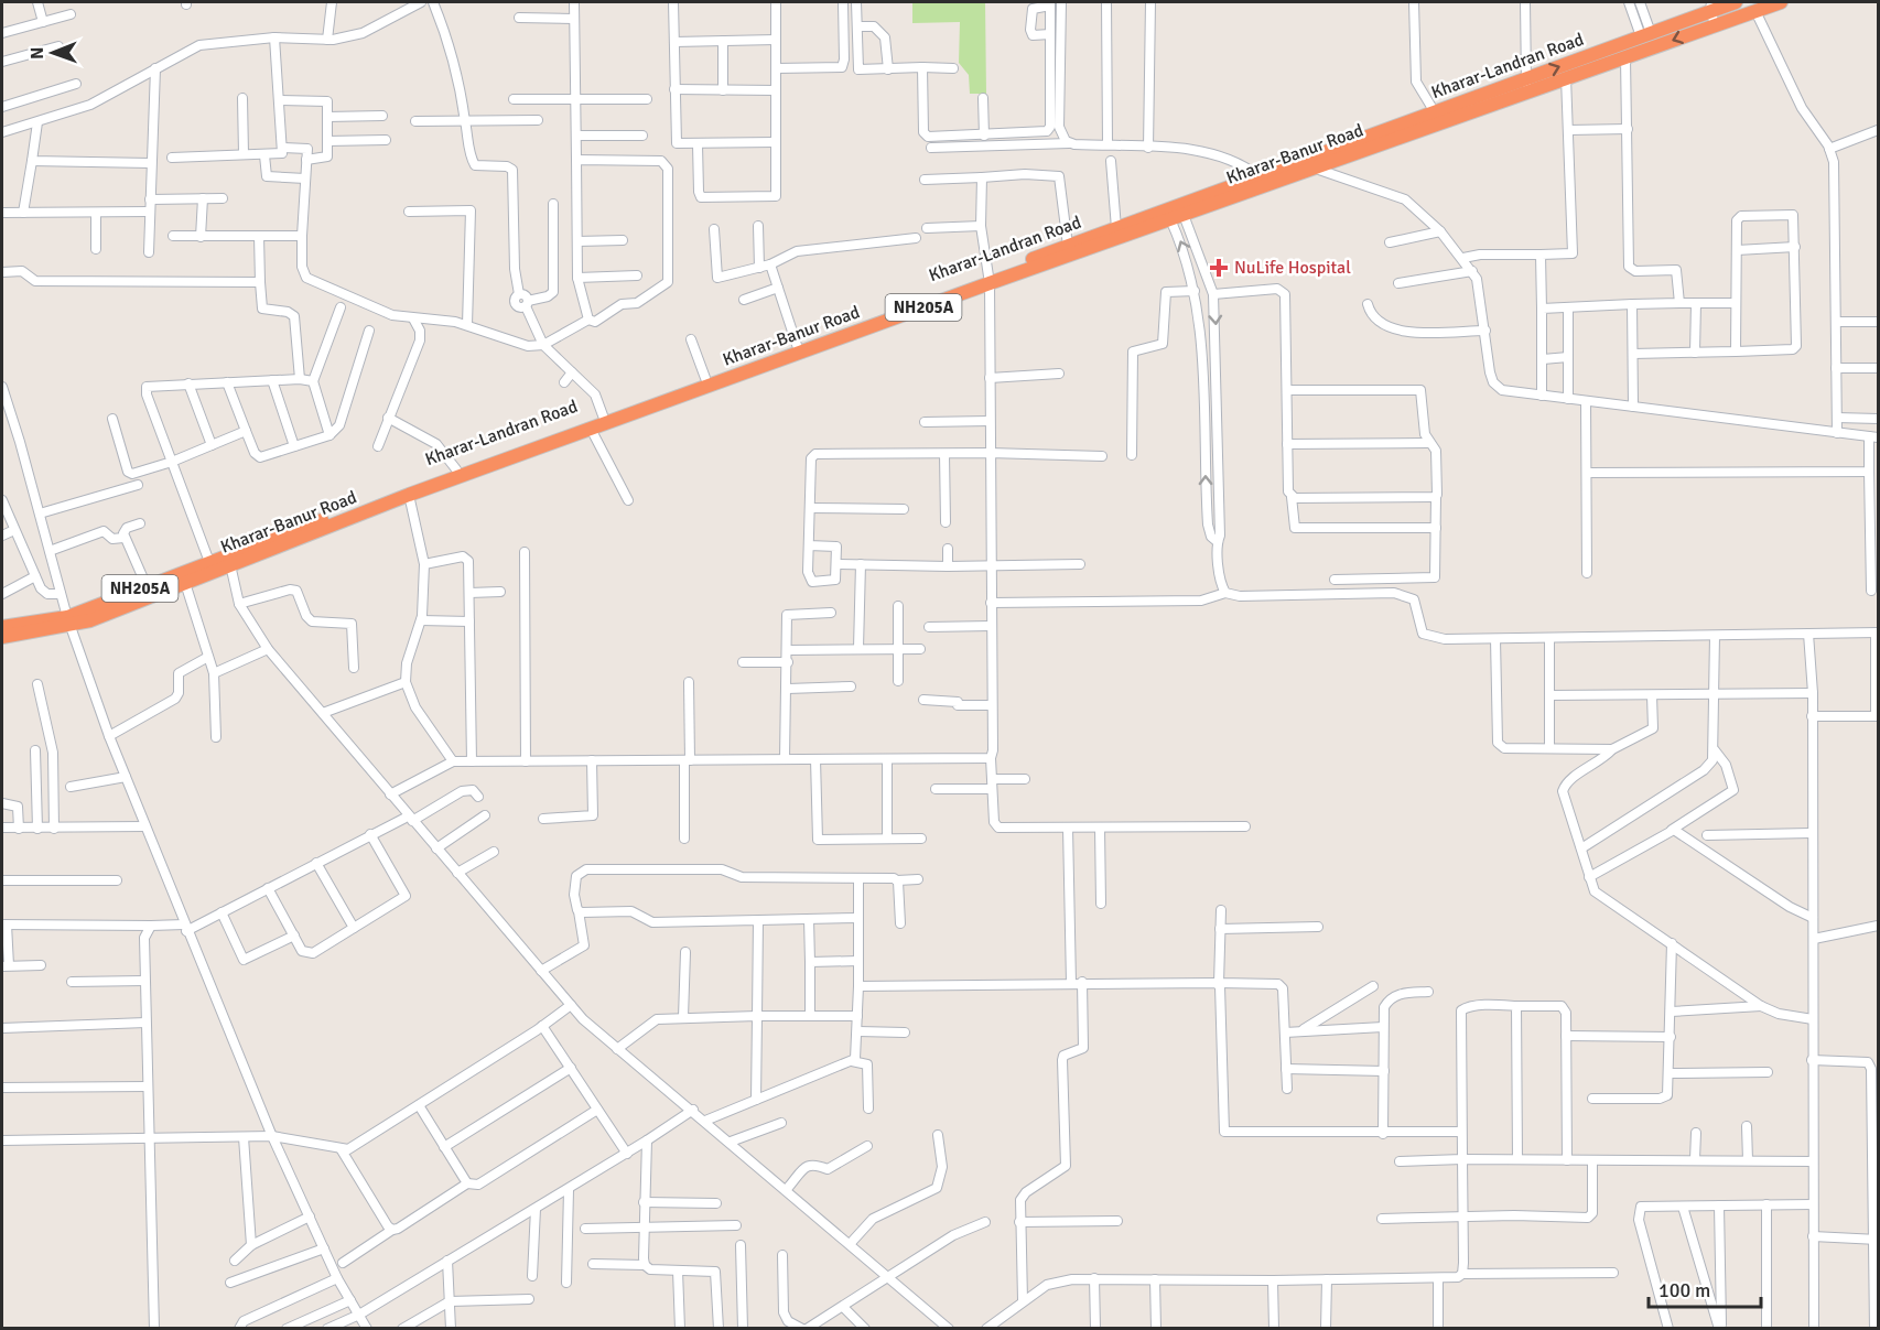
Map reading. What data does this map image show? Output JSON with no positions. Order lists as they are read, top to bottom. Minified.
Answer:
{"streets":{"highway":["Kharar-Landran Road","Kharar-Banur Road","NH205A"]},"crossings":[["Kharar-Landran Road","Kharar-Banur Road"],["Kharar-Landran Road","NH205A"],["Kharar-Banur Road","NH205A"]],"places":{"health":["NuLife Hospital"]},"scale_bar":"100 m","north":"left"}
